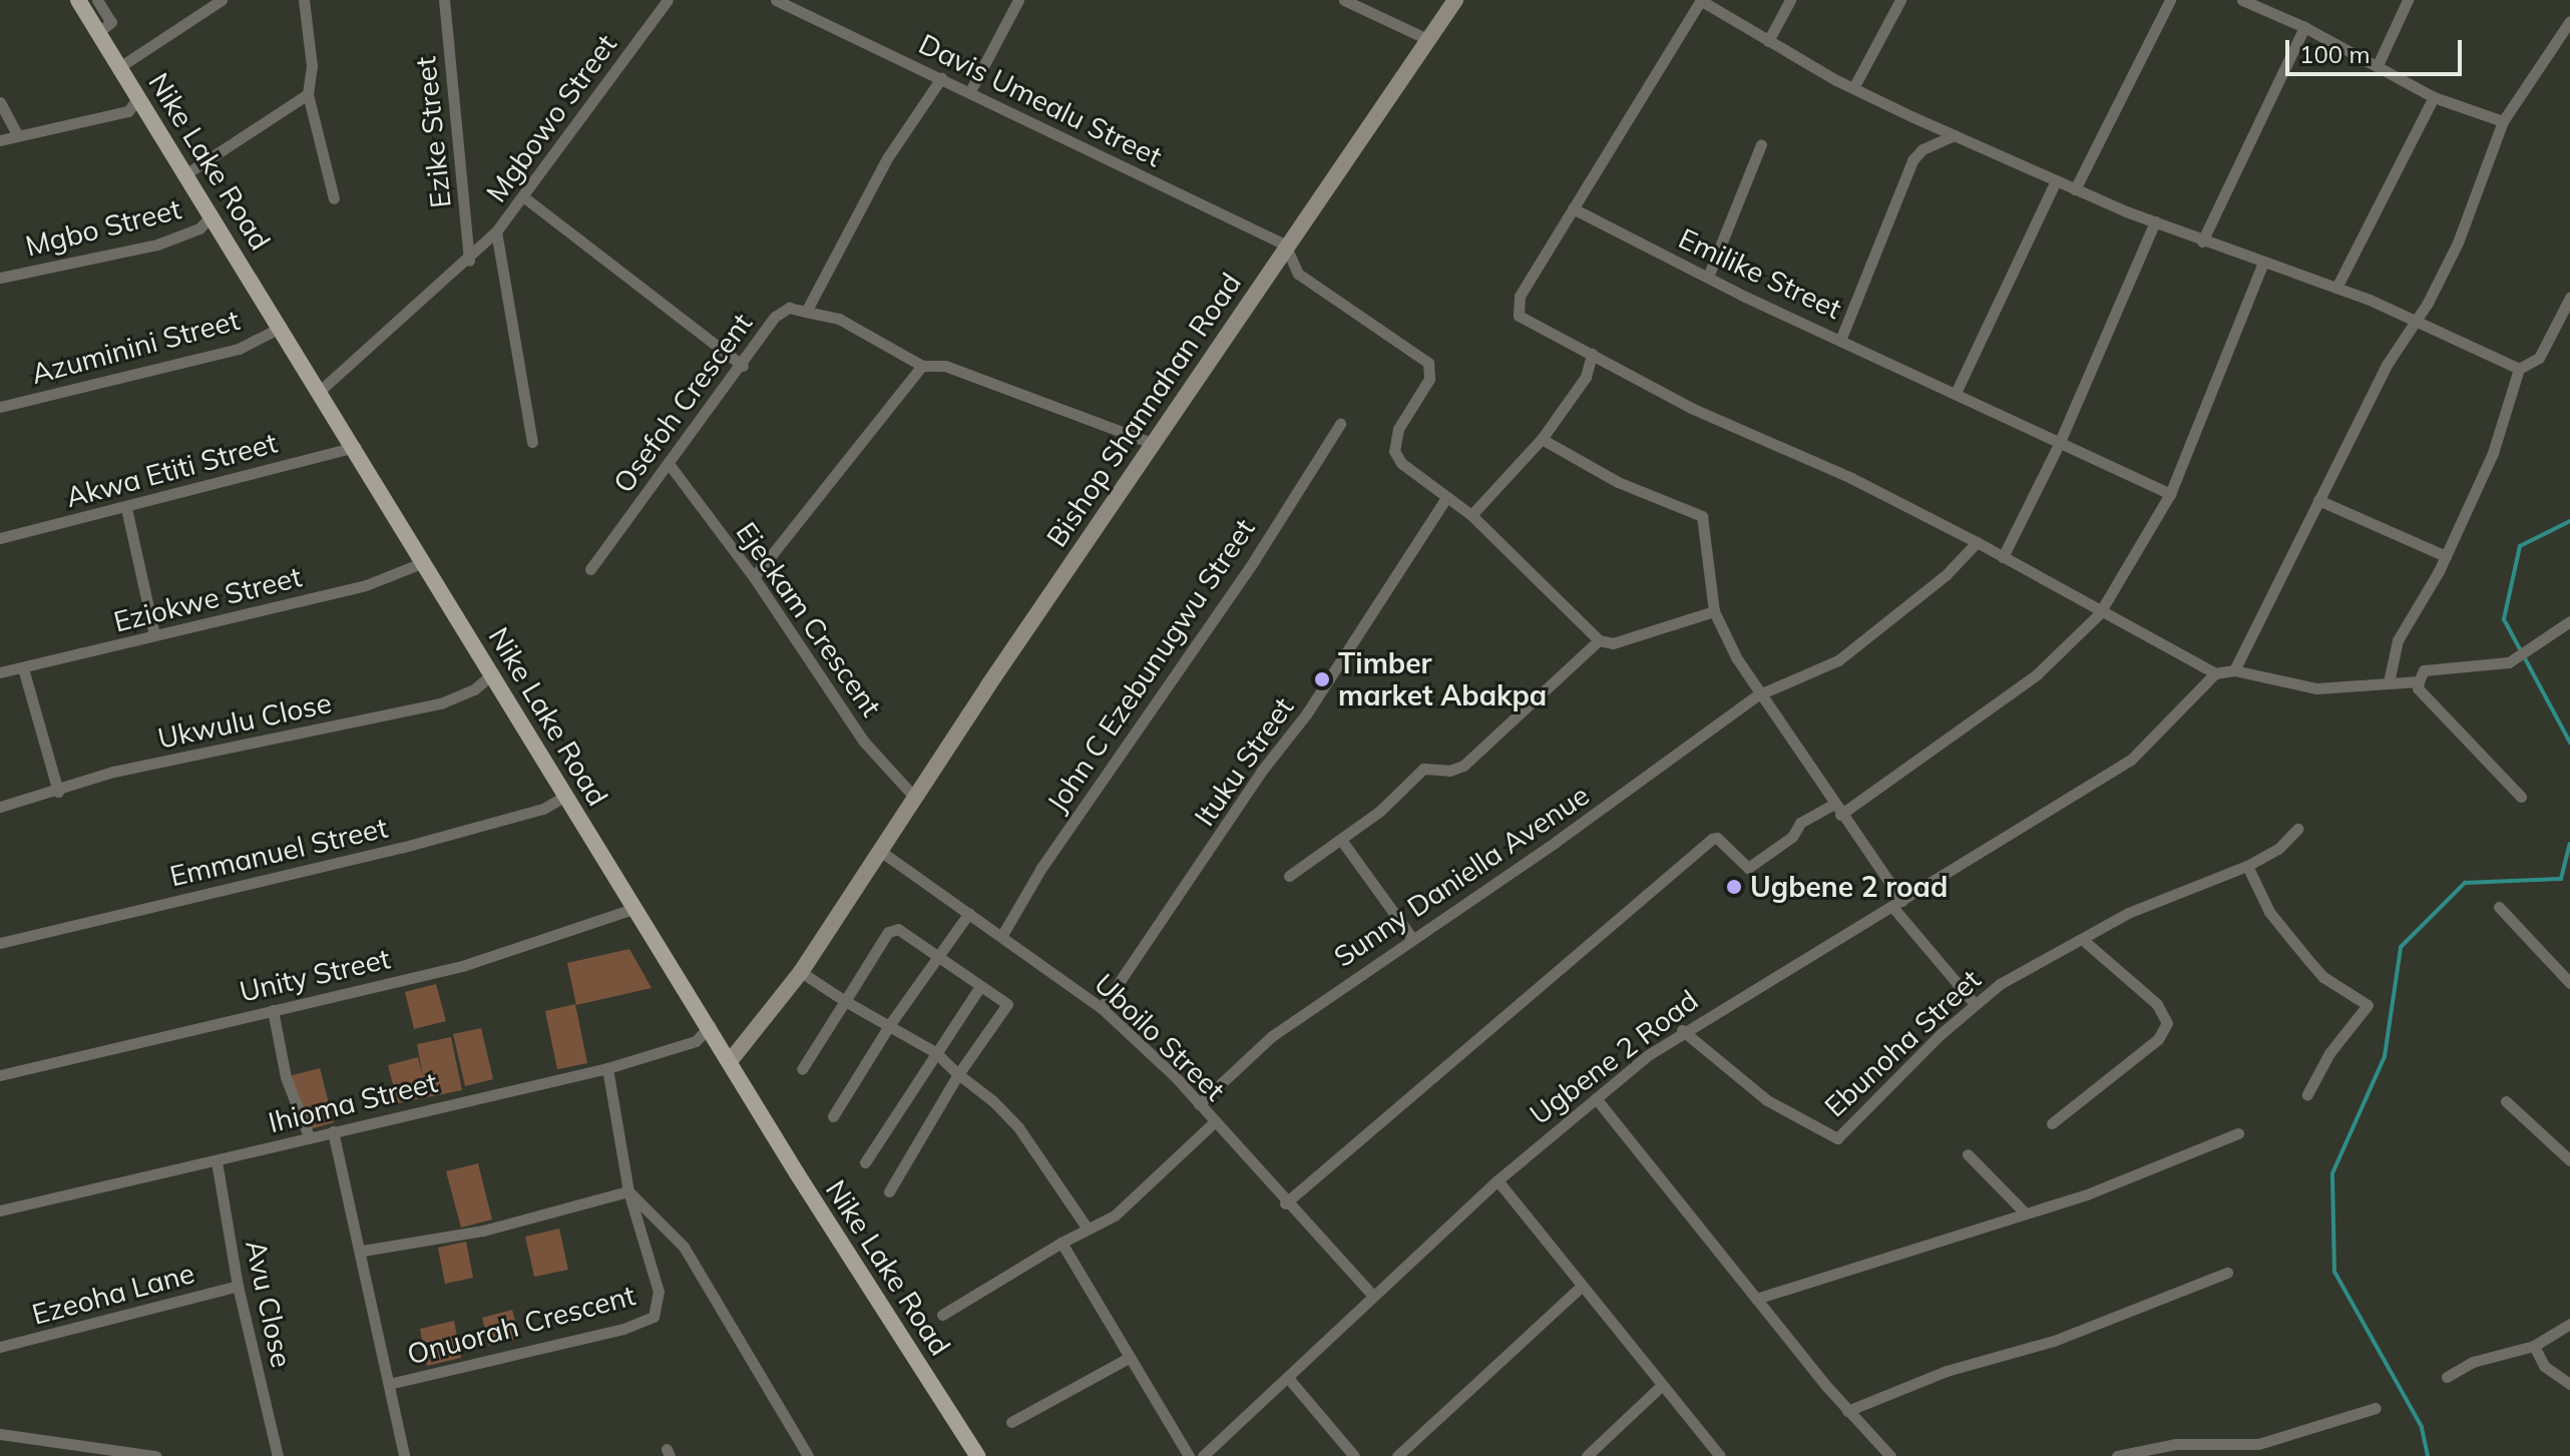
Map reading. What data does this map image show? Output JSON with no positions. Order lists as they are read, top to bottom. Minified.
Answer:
{"streets":{"main road":["Nike Lake Road","Bishop Shannahan Road"],"street":["Davis Umealu Street","Mgbowo Street","Ezike Street","Mgbo Street","Emilike Street","Azuminini Street","Osefoh Crescent","Akwa Etiti Street","Eziokwe Street","Ejeckam Crescent","John C Ezebunugwu Street","Ukwulu Close","Ituku Street","Emmanuel Street","Sunny Daniella Avenue","Unity Street","Uboilo Street","Ebunoha Street","Ugbene 2 Road","Ihioma Street","Ezeoha Lane","Avu Close","Onuorah Crescent"]},"crossings":[["Davis Umealu Street","Bishop Shannahan Road"],["Mgbowo Street","Ezike Street"],["Mgbowo Street","Nike Lake Road"],["Nike Lake Road","Mgbo Street"],["Nike Lake Road","Azuminini Street"],["Nike Lake Road","Bishop Shannahan Road"],["Nike Lake Road","Akwa Etiti Street"],["Nike Lake Road","Eziokwe Street"],["Nike Lake Road","Ukwulu Close"],["Nike Lake Road","Emmanuel Street"],["Nike Lake Road","Unity Street"],["Nike Lake Road","Ihioma Street"],["Osefoh Crescent","Ejeckam Crescent"],["Bishop Shannahan Road","Ejeckam Crescent"],["Bishop Shannahan Road","Uboilo Street"],["John C Ezebunugwu Street","Uboilo Street"],["Ituku Street","Uboilo Street"],["Sunny Daniella Avenue","Uboilo Street"],["Uboilo Street","Ugbene 2 Road"],["Ebunoha Street","Ugbene 2 Road"],["Ihioma Street","Avu Close"],["Ihioma Street","Onuorah Crescent"],["Ezeoha Lane","Avu Close"]],"places":["Timber market Abakpa","Ugbene 2 road"],"scale_bar":"100 m"}
